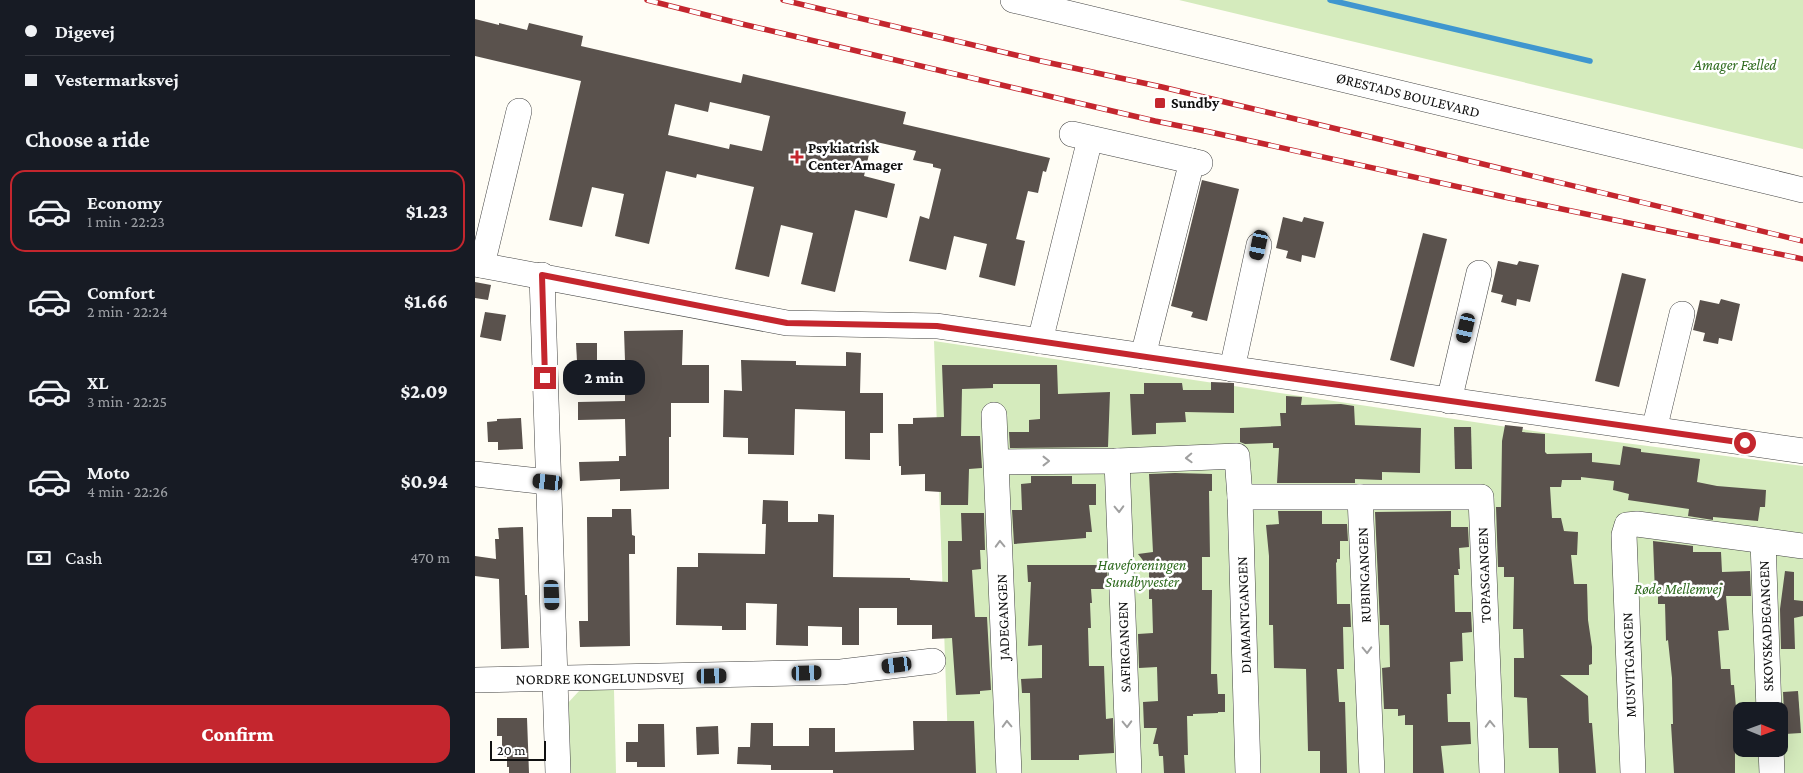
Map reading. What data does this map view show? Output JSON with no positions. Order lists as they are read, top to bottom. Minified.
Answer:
{"streets":{"street":["ØRESTADS BOULEVARD","RUBINGANGEN","TOPASGANGEN","DIAMANTGANGEN","JADEGANGEN","SKOVSKADEGANGEN","SAFIRGANGEN","MUSVITGANGEN","NORDRE KONGELUNDSVEJ"]},"crossings":[["RUBINGANGEN","TOPASGANGEN"],["DIAMANTGANGEN","SAFIRGANGEN"],["SKOVSKADEGANGEN","MUSVITGANGEN"]],"one_way":["RUBINGANGEN","JADEGANGEN","SAFIRGANGEN"],"parks":["Amager Fælled","Haveforeningen Sundbyvester","Røde Mellemvej"],"places":{"transit":["Sundby"],"health":["Psykiatrisk Center Amager"]},"scale_bar":"20 m","north":"right","page":{"banner":["Digevej","Vestermarksvej"],"heading":"Choose a ride","list":[{"name":"Economy","note":"1 min · 22:23","value":"$1.23"},{"name":"Comfort","note":"2 min · 22:24","value":"$1.66"},{"name":"XL","note":"3 min · 22:25","value":"$2.09"},{"name":"Moto","note":"4 min · 22:26","value":"$0.94"}],"bubble":"2 min","pay":["Cash","470 m"],"buttons":"Confirm","scale":"20 m"}}
